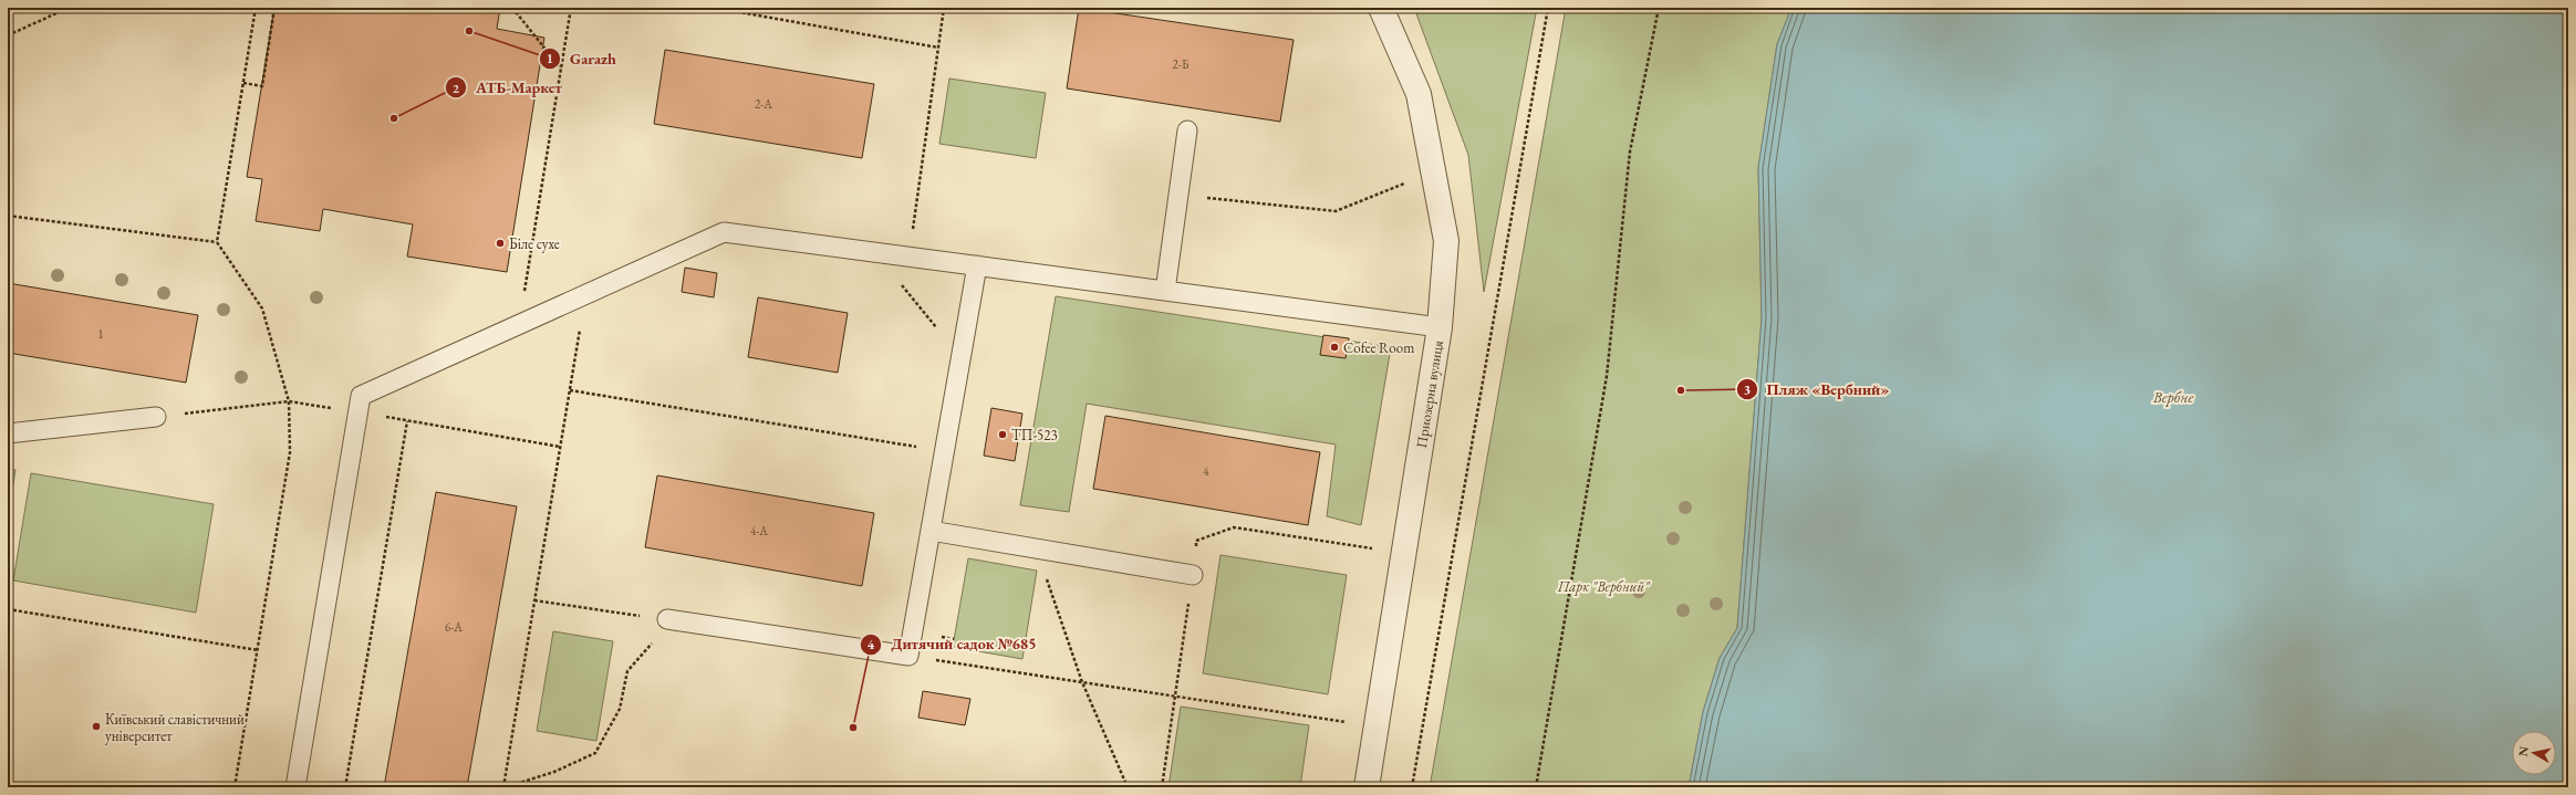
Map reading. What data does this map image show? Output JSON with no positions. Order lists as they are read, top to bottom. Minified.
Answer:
{"streets":{"street":["Приозерна вулиця"]},"water":["Вербне"],"parks":["Парк \"Вербний\""],"places":["Garazh","АТБ-Маркет","Біле сухе","Cofee Room","Пляж «Вербний»","ТП-523","Київський славістичний університет","Дитячий садок №685"],"house_numbers":["2-Б","2-А","1","4","4-А","6-А"],"north":"left"}
